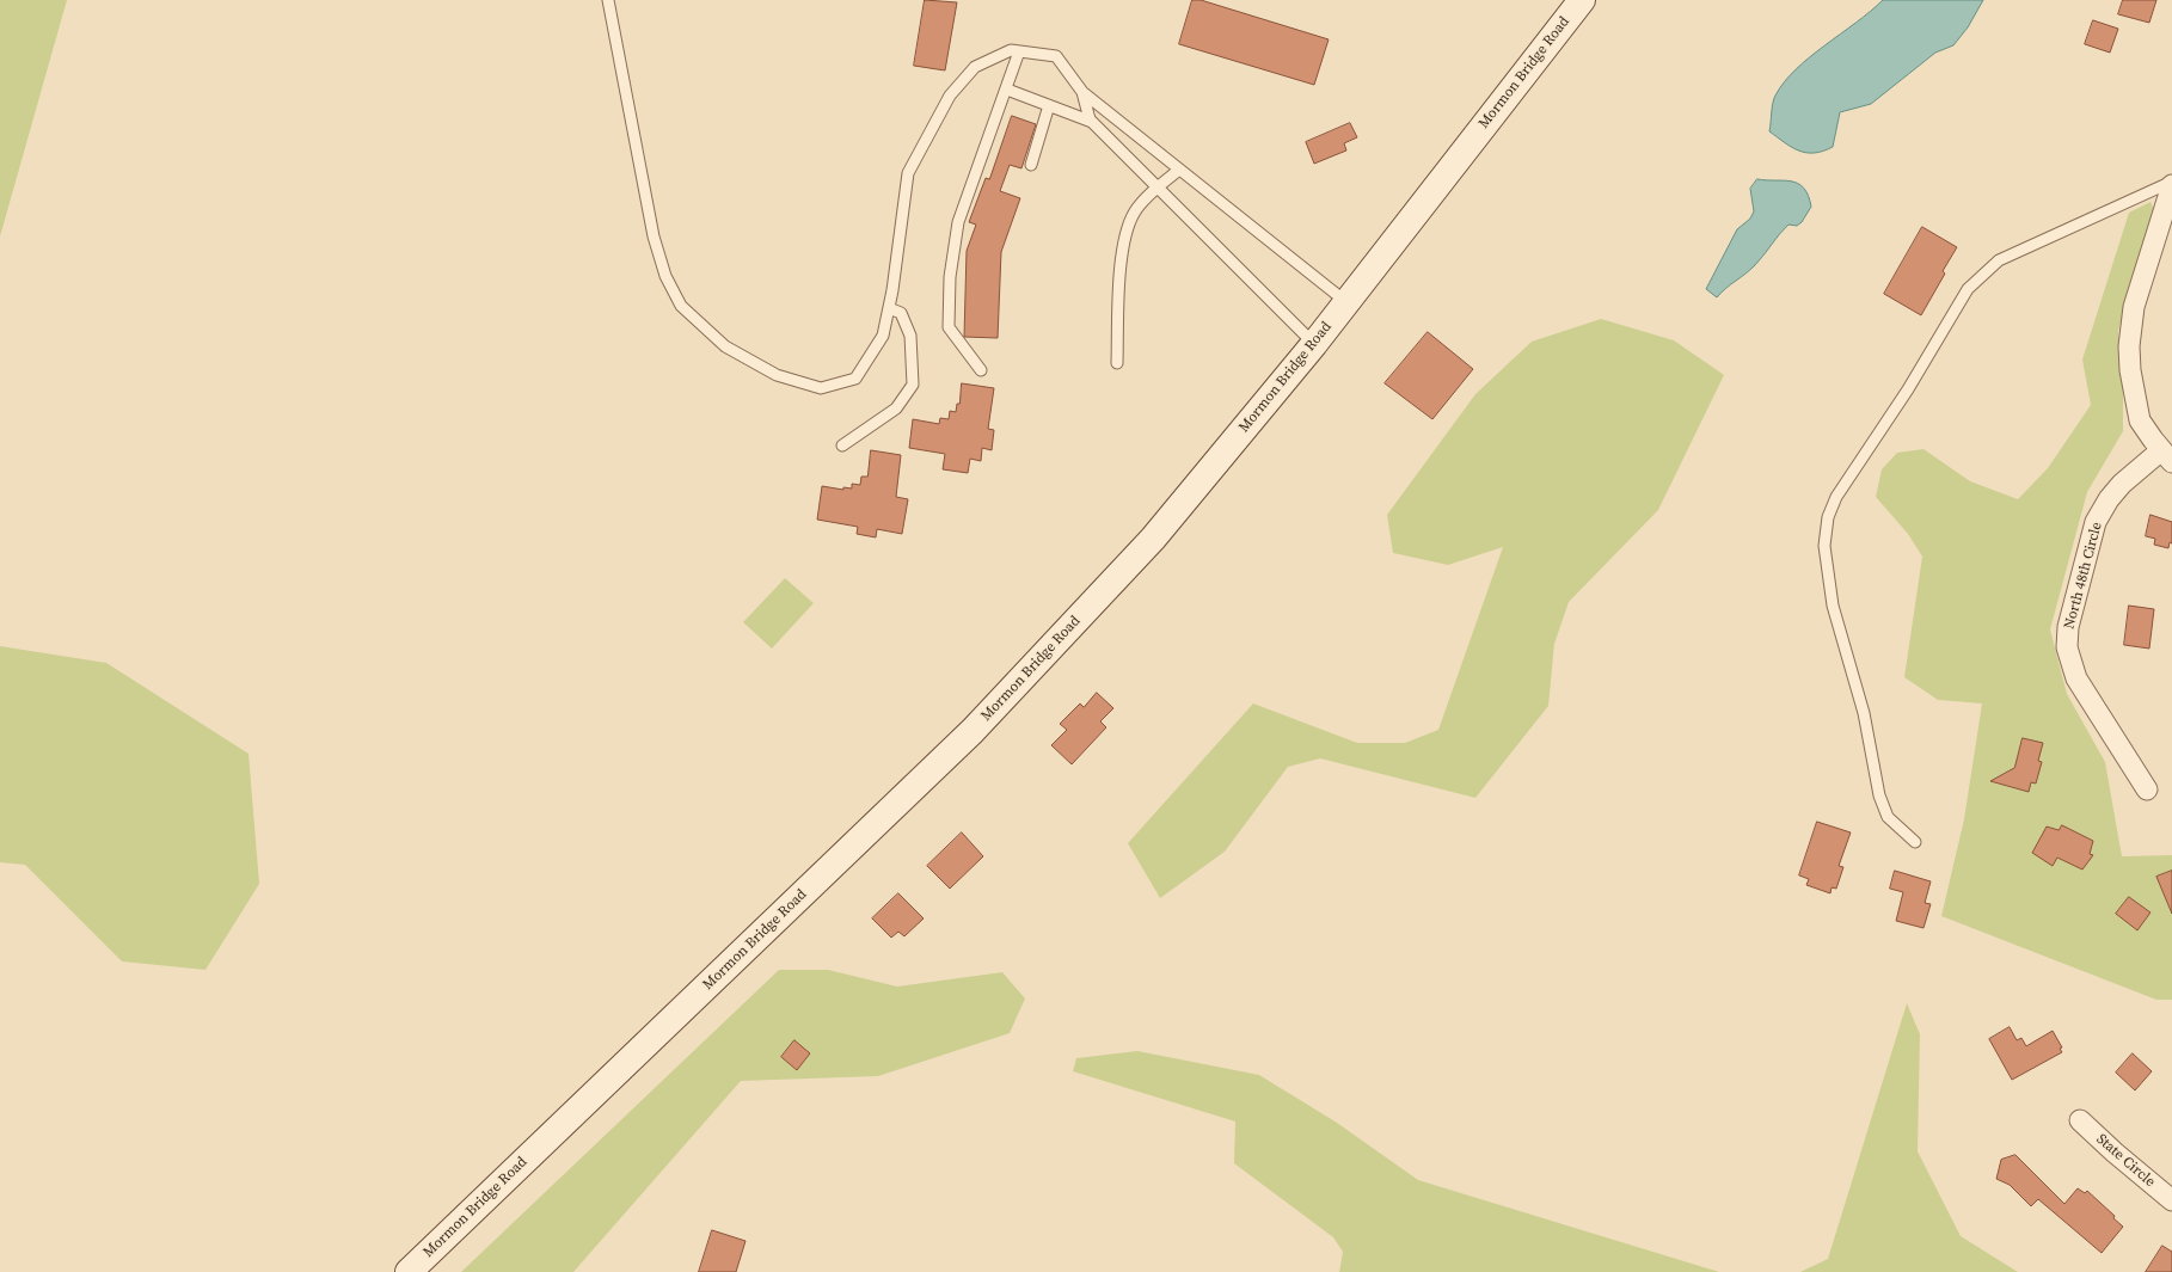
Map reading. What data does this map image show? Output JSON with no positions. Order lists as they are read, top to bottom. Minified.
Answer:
{"streets":{"main road":["Mormon Bridge Road"],"street":["North 48th Circle","State Circle"]}}
